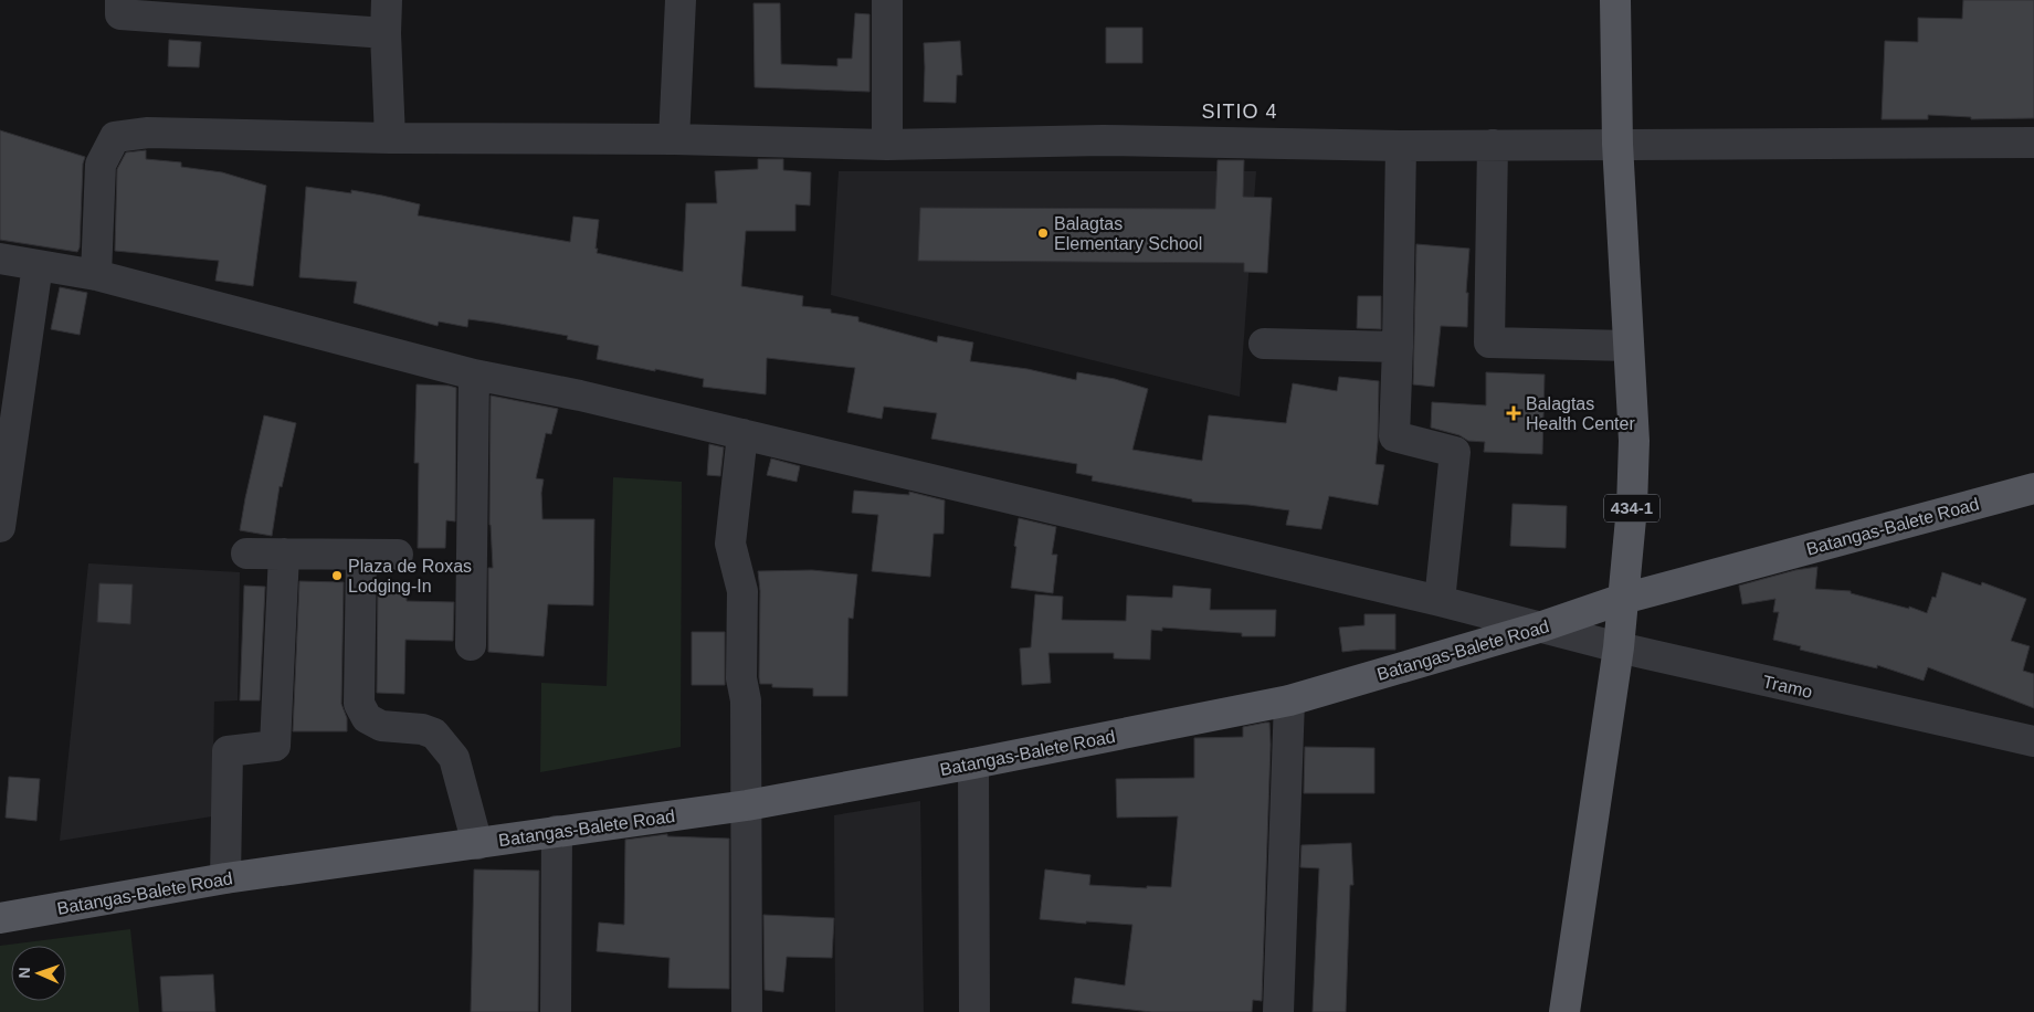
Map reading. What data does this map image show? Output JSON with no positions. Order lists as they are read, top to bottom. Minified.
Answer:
{"streets":{"main road":["434-1","Batangas-Balete Road"],"street":["Tramo"]},"crossings":[["434-1","Batangas-Balete Road"],["434-1","Tramo"],["Batangas-Balete Road","Tramo"]],"districts":["SITIO 4"],"places":{"other":["Balagtas Elementary School","Plaza de Roxas Lodging-In"],"health":["Balagtas Health Center"]},"north":"left"}
